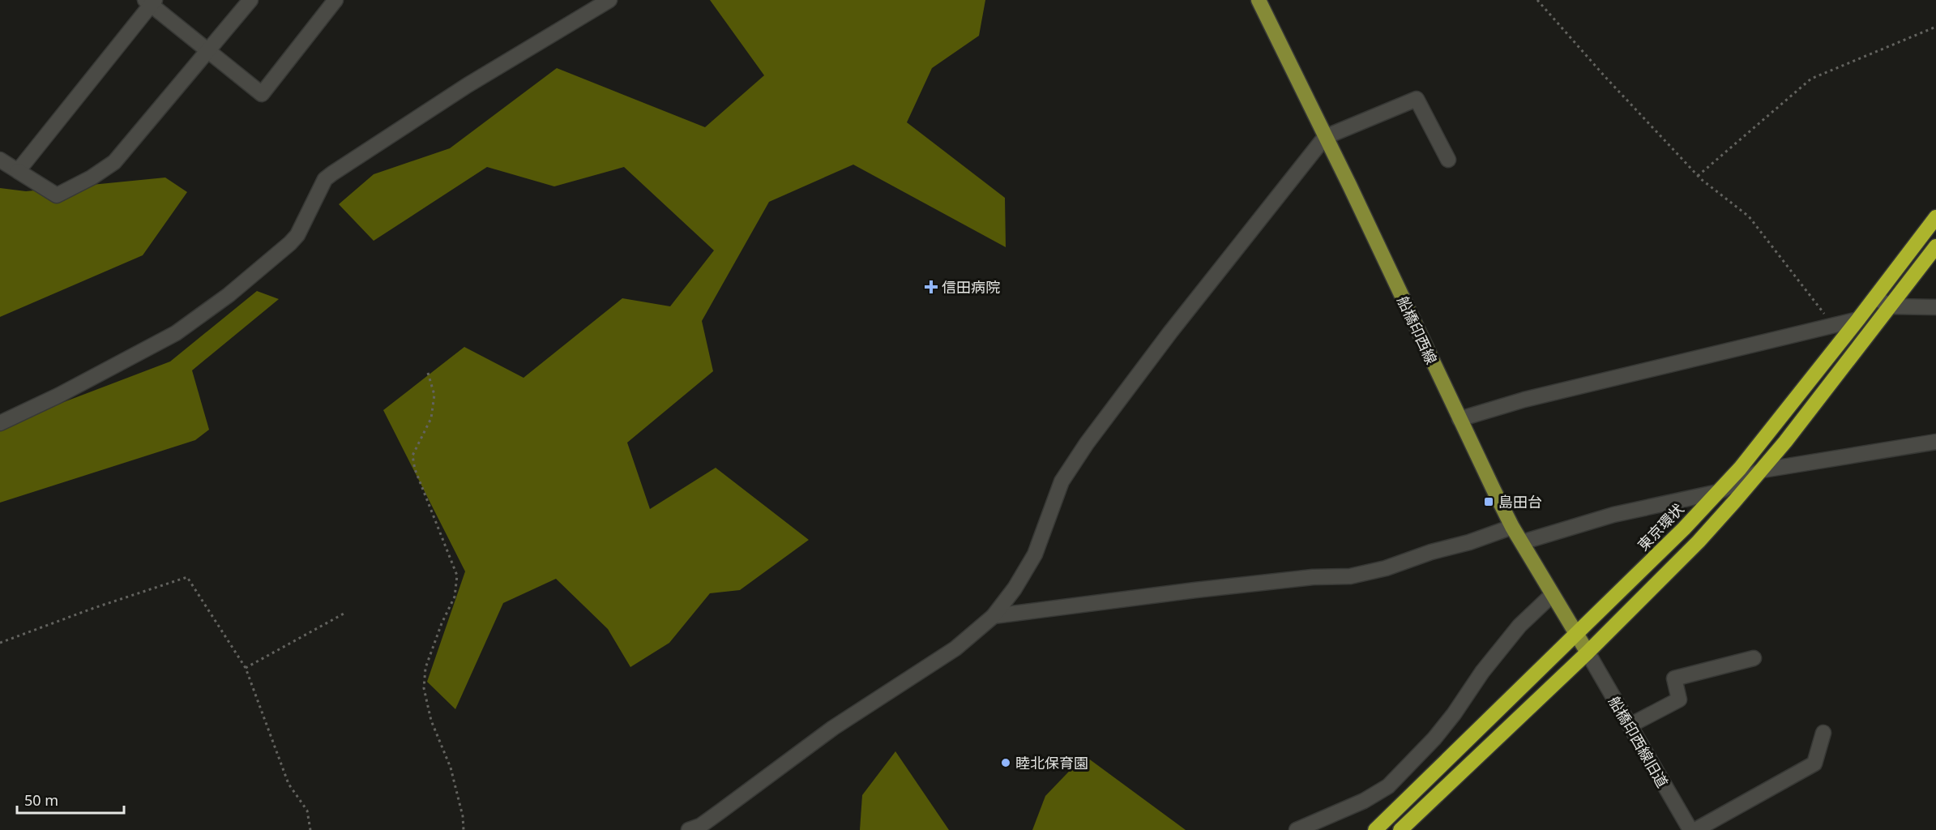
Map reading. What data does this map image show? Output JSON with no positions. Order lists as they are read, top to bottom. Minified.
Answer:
{"streets":{"highway":["東京環状"],"main road":["船橋印西線"],"street":["船橋印西線旧道"]},"crossings":[["船橋印西線","東京環状"],["船橋印西線","船橋印西線旧道"]],"places":{"health":["信田病院"],"transit":["島田台"],"other":["睦北保育園"]},"scale_bar":"50 m"}
